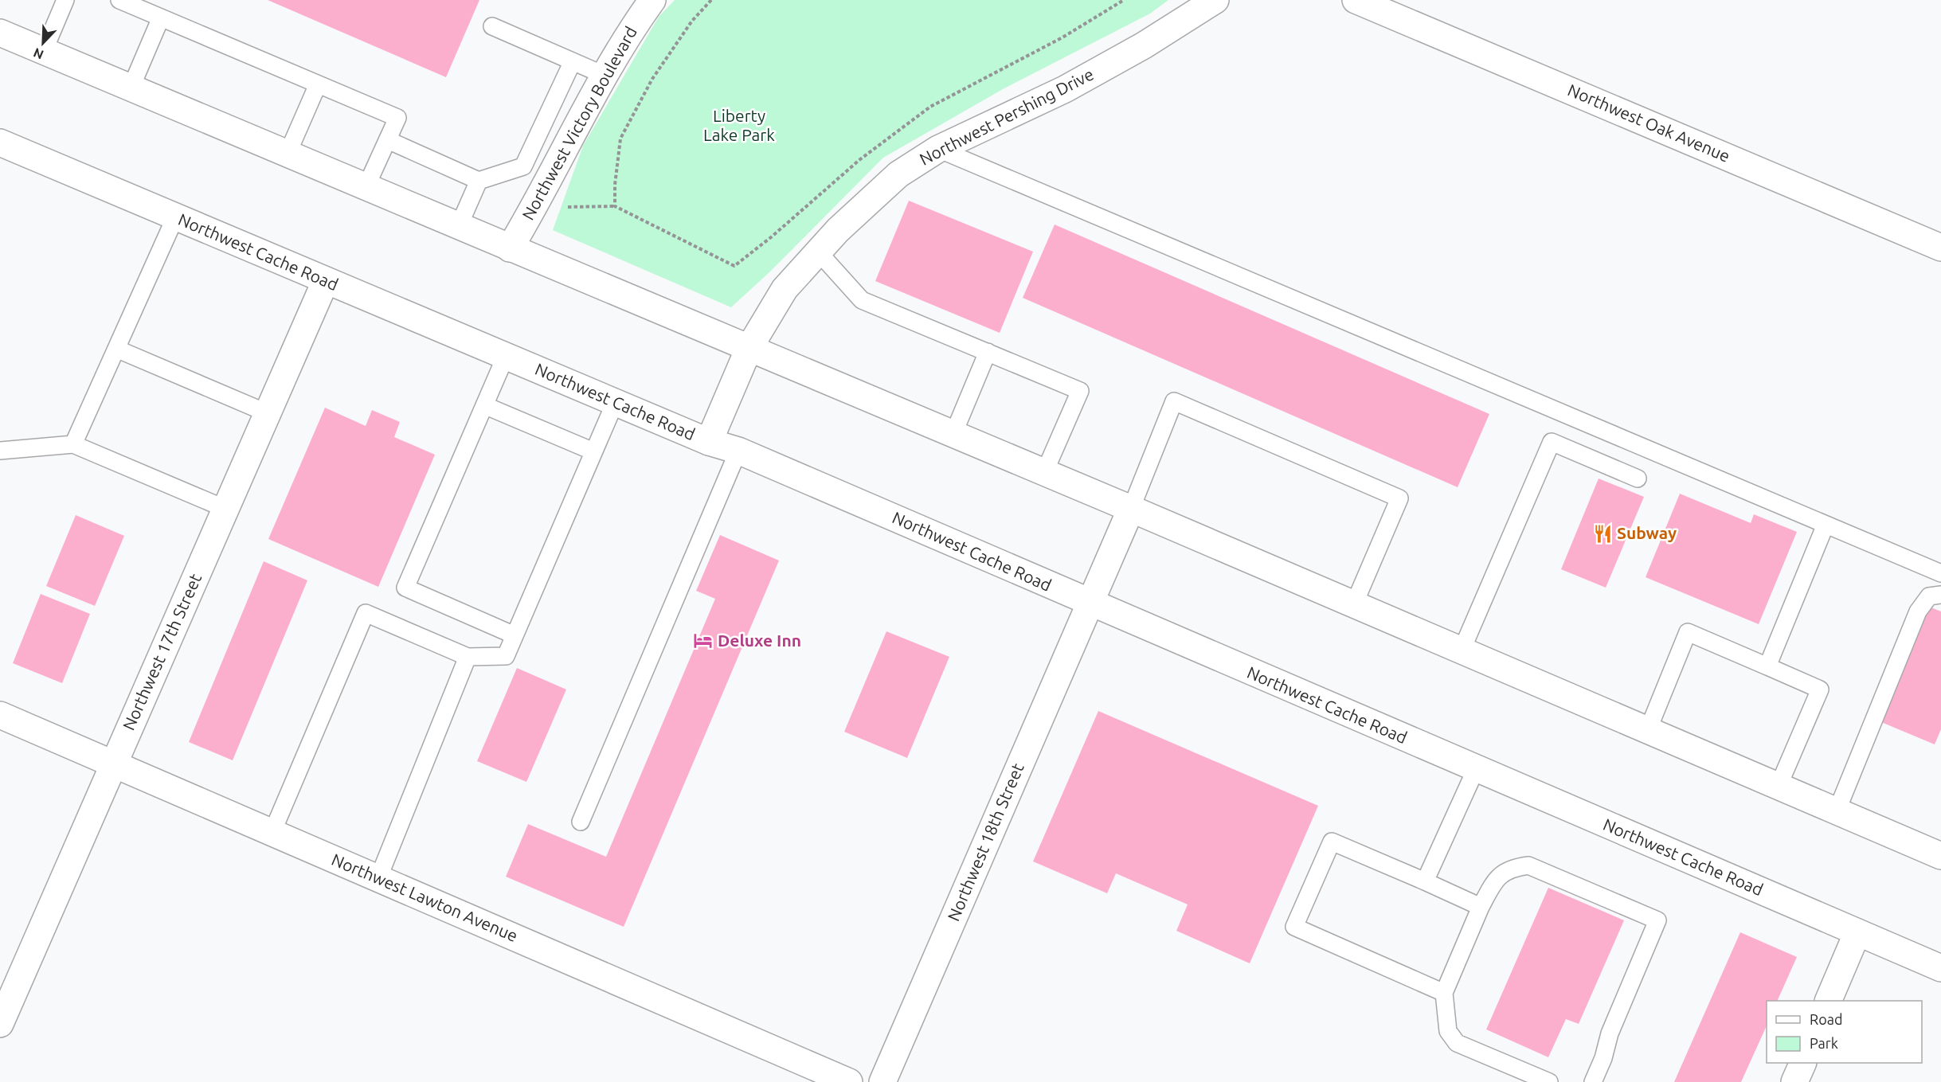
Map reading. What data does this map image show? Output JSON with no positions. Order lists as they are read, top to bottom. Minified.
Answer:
{"streets":{"main road":["Northwest Pershing Drive","Northwest Victory Boulevard","Northwest Oak Avenue","Northwest Cache Road","Northwest 17th Street","Northwest 18th Street","Northwest Lawton Avenue"]},"crossings":[["Northwest Pershing Drive","Northwest Cache Road"],["Northwest Cache Road","Northwest 17th Street"],["Northwest Cache Road","Northwest 18th Street"],["Northwest 17th Street","Northwest Lawton Avenue"]],"parks":["Liberty Lake Park"],"places":{"restaurant":["Subway"],"hotel":["Deluxe Inn"]},"legend":["Road","Park"],"north":"bottom left"}
